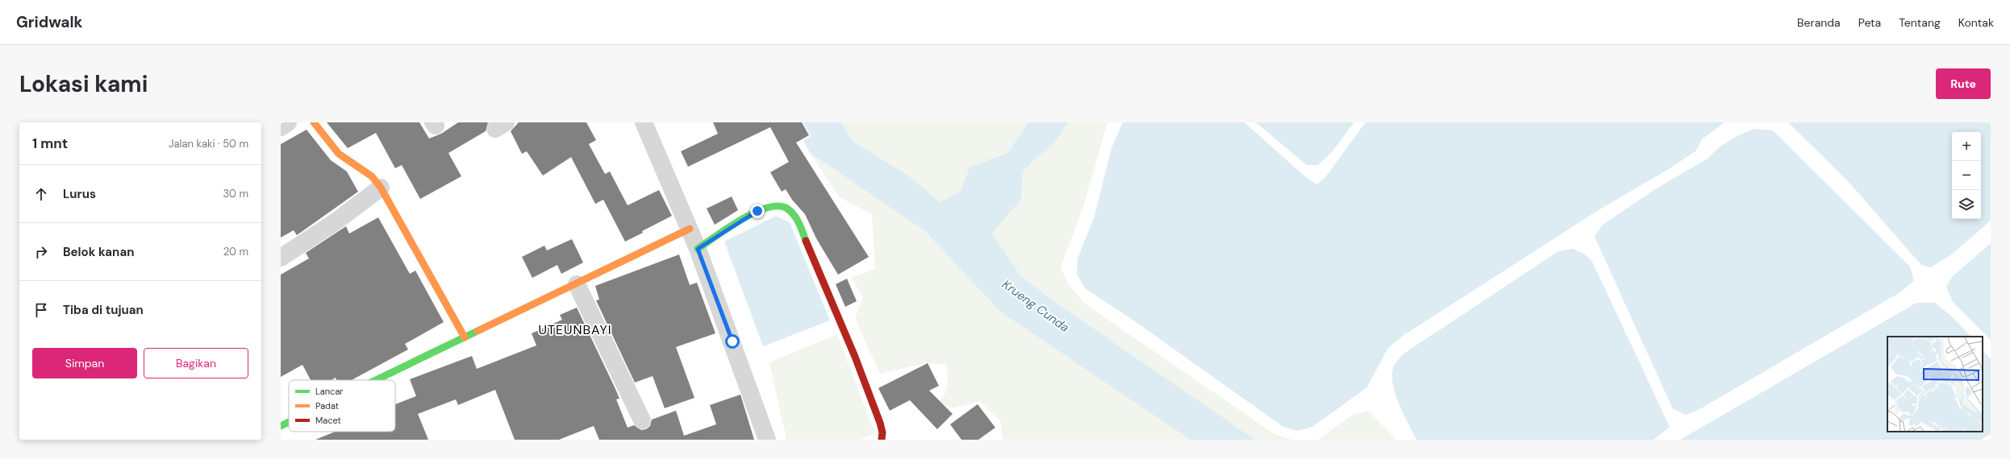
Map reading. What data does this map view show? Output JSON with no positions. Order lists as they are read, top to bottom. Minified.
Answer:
{"districts":["UTEUNBAYI"],"water":["Krueng Cunda"],"legend":["Lancar","Padat","Macet"],"page":{"header":"Gridwalk","nav":["Beranda","Peta","Tentang","Kontak"],"buttons":["Rute",["Simpan","Bagikan"]],"title":"Lokasi kami","heading":["1 mnt","Jalan kaki · 50 m"],"map_buttons":["+","−"],"list":[["Lurus","30 m"],["Belok kanan","20 m"],"Tiba di tujuan"]}}
